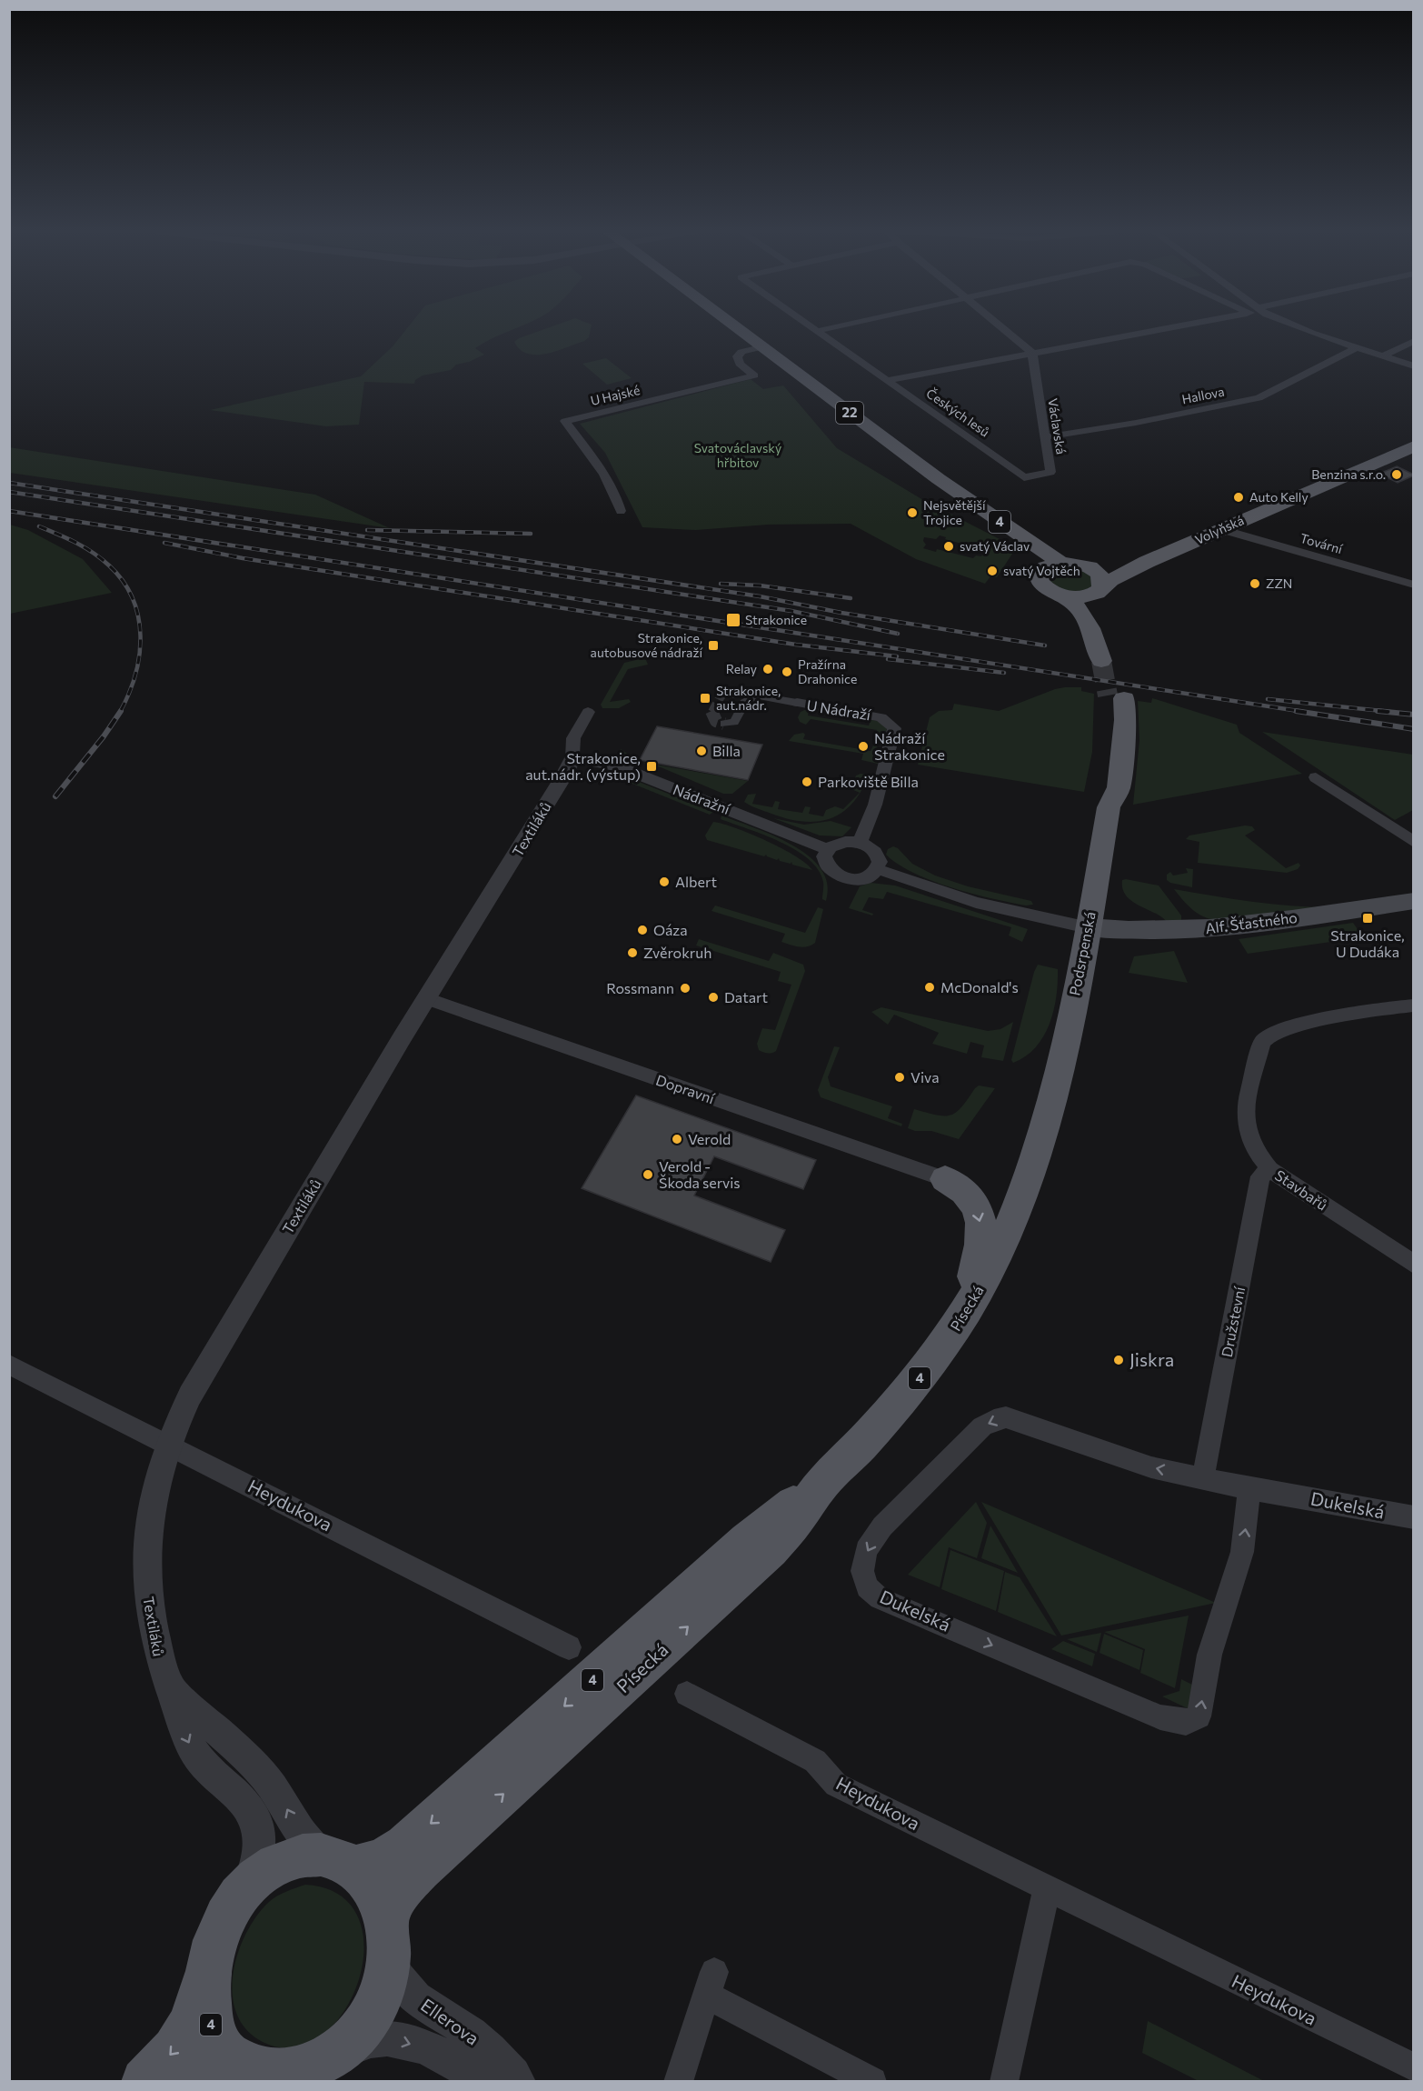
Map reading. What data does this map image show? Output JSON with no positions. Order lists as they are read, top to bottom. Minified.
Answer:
{"streets":{"main road":["22","4","Volyňská","Alf. Šťastného","Podsrpenská","Písecká"],"street":["U Hajské","Hallova","Českých lesů","Václavská","Tovární","U Nádraží","Nádražní","Textiláků","Dopravní","Stavbařů","Družstevní","Heydukova","Dukelská","Ellerova"]},"crossings":[["U Hajské","22"],["Hallova","Václavská"],["22","4"],["Českých lesů","Václavská"],["4","Volyňská"],["4","Textiláků"],["4","Písecká"],["4","Ellerova"],["Volyňská","Tovární"],["U Nádraží","Nádražní"],["Nádražní","Textiláků"],["Textiláků","Dopravní"],["Textiláků","Heydukova"],["Alf. Šťastného","Podsrpenská"],["Podsrpenská","Písecká"],["Stavbařů","Družstevní"],["Písecká","Ellerova"],["Družstevní","Dukelská"]],"one_way":["Ellerova"],"parks":["Svatováclavský hřbitov"],"places":{"other":["Benzina s.r.o.","Auto Kelly","Nejsvětější Trojice","svatý Václav","svatý Vojtěch","ZZN","Relay","Pražírna Drahonice","Nádraží Strakonice","Billa","Parkoviště Billa","Albert","Oáza","Zvěrokruh","McDonald's","Rossmann","Datart","Viva","Verold","Verold - Škoda servis","Jiskra"],"transit":["Strakonice","Strakonice, autobusové nádraží","Strakonice, aut.nádr.","Strakonice, aut.nádr. (výstup)","Strakonice, U Dudáka"]}}
